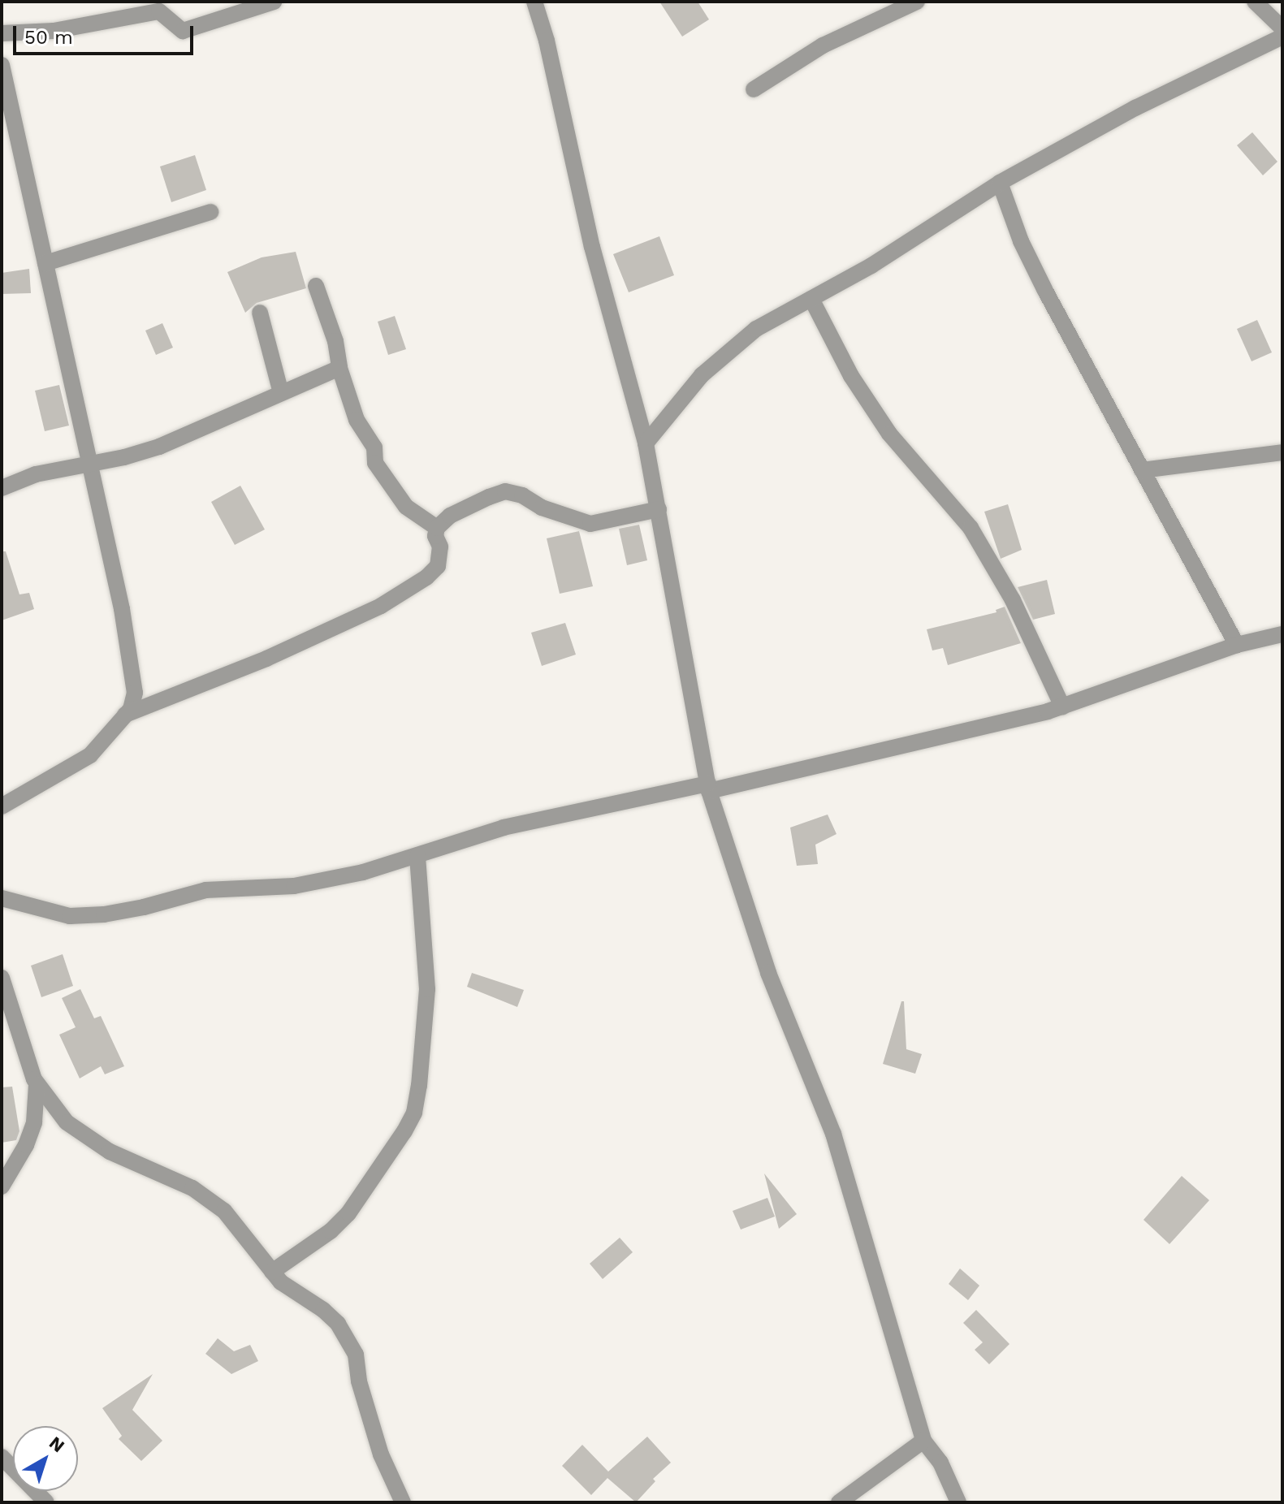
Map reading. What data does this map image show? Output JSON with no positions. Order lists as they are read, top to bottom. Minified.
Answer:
{"scale_bar":"50 m","north":"top right"}
